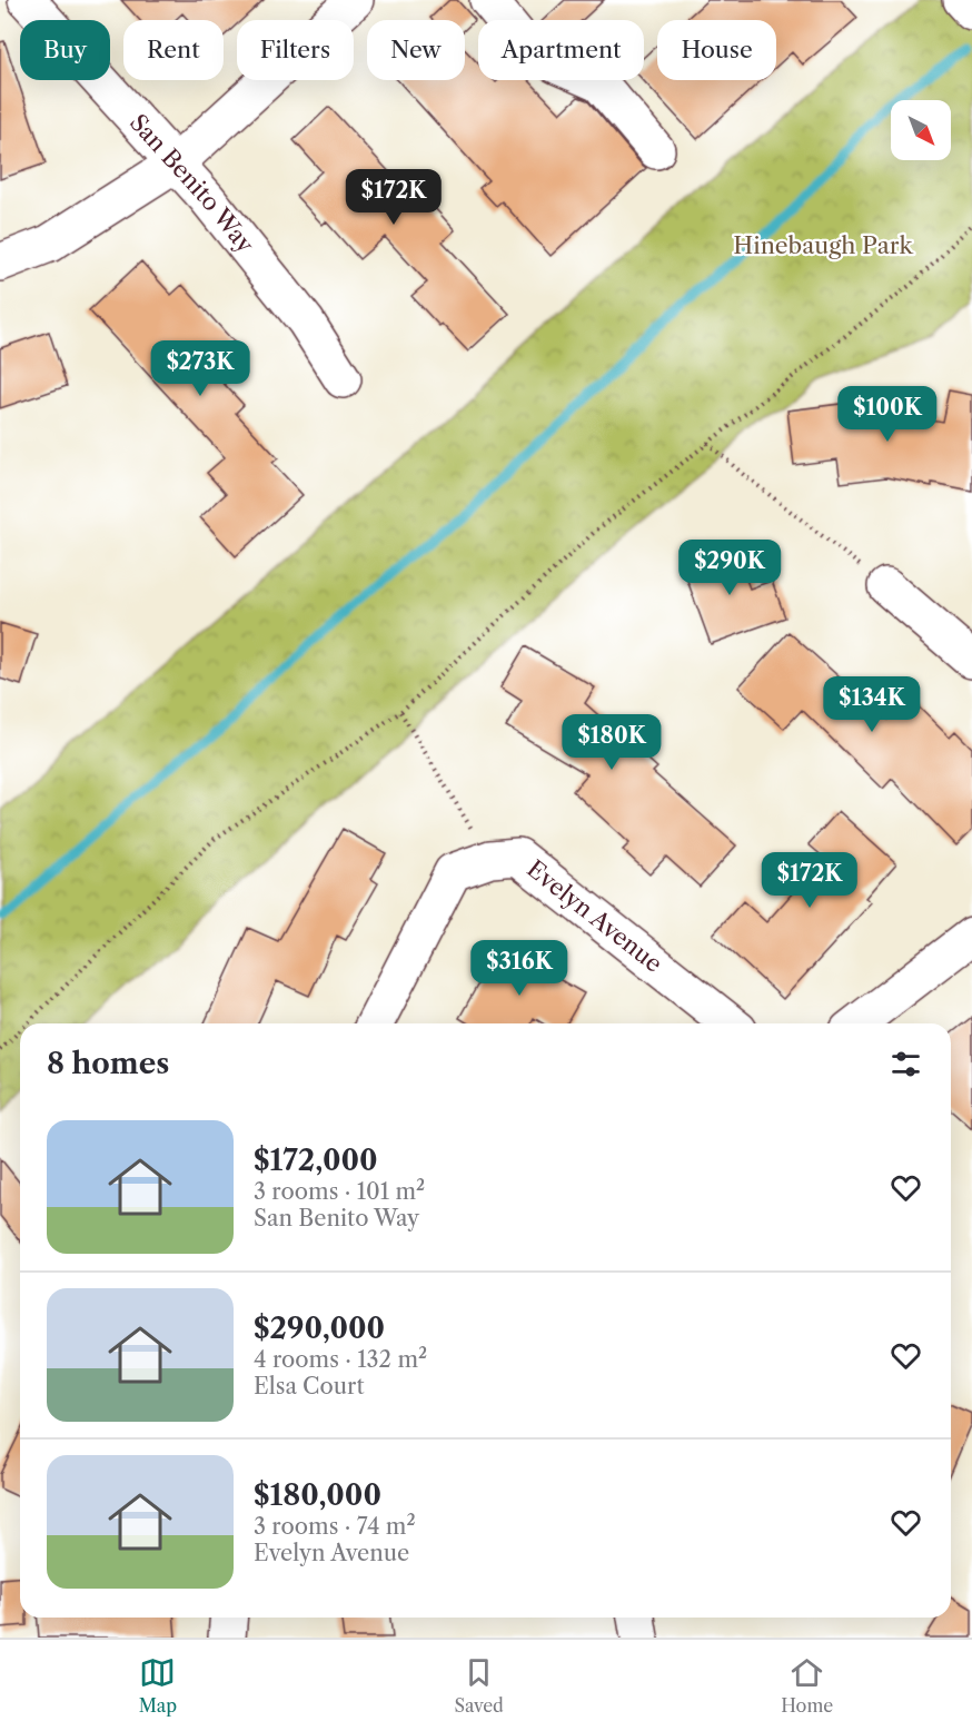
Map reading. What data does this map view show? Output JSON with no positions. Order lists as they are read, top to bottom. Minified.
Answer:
{"streets":{"street":["San Benito Way","Evelyn Avenue"]},"parks":["Hinebaugh Park"],"north":"bottom right","page":{"chip":["Buy","Rent","Filters","New","Apartment","House"],"price":["$172K","$273K","$100K","$290K","$134K","$180K","$172K","$316K"],"heading":"8 homes","list":[{"name":"$172,000","note":"3 rooms · 101 m² · San Benito Way"},{"name":"$290,000","note":"4 rooms · 132 m² · Elsa Court"},{"name":"$180,000","note":"3 rooms · 74 m² · Evelyn Avenue"}],"tabs":["Map","Saved","Home"]}}
